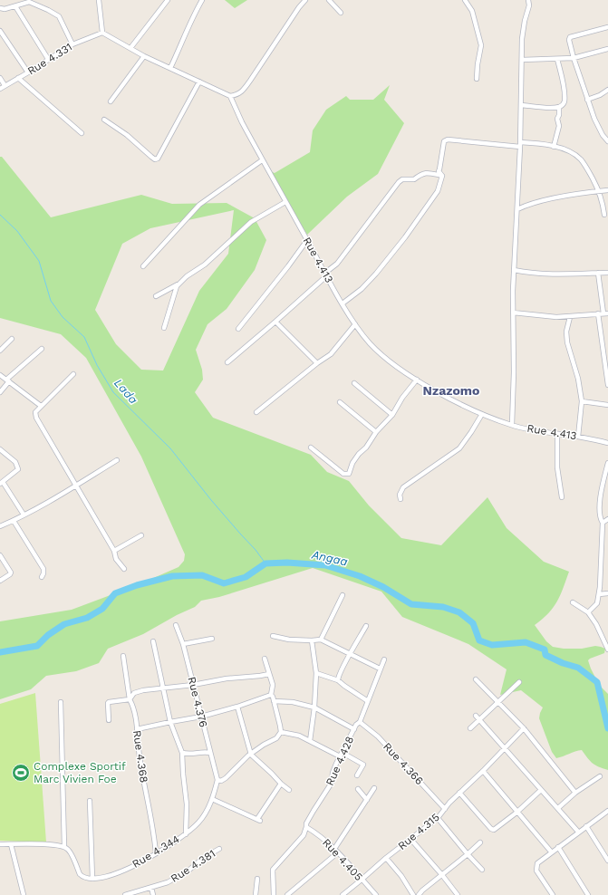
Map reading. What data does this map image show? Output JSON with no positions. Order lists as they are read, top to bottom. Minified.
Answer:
{"streets":{"street":["Rue 4.331","Rue 4.413","Rue 4.376","Rue 4.368","Rue 4.428","Rue 4.366","Rue 4.315","Rue 4.344","Rue 4.405","Rue 4.381"]},"crossings":[["Rue 4.376","Rue 4.344"],["Rue 4.368","Rue 4.344"],["Rue 4.428","Rue 4.366"],["Rue 4.428","Rue 4.405"],["Rue 4.366","Rue 4.315"],["Rue 4.315","Rue 4.405"]],"districts":["Nzazomo"],"water":["Lada","Angaa"],"places":{"sports":["Complexe Sportif Marc Vivien Foe"]}}
